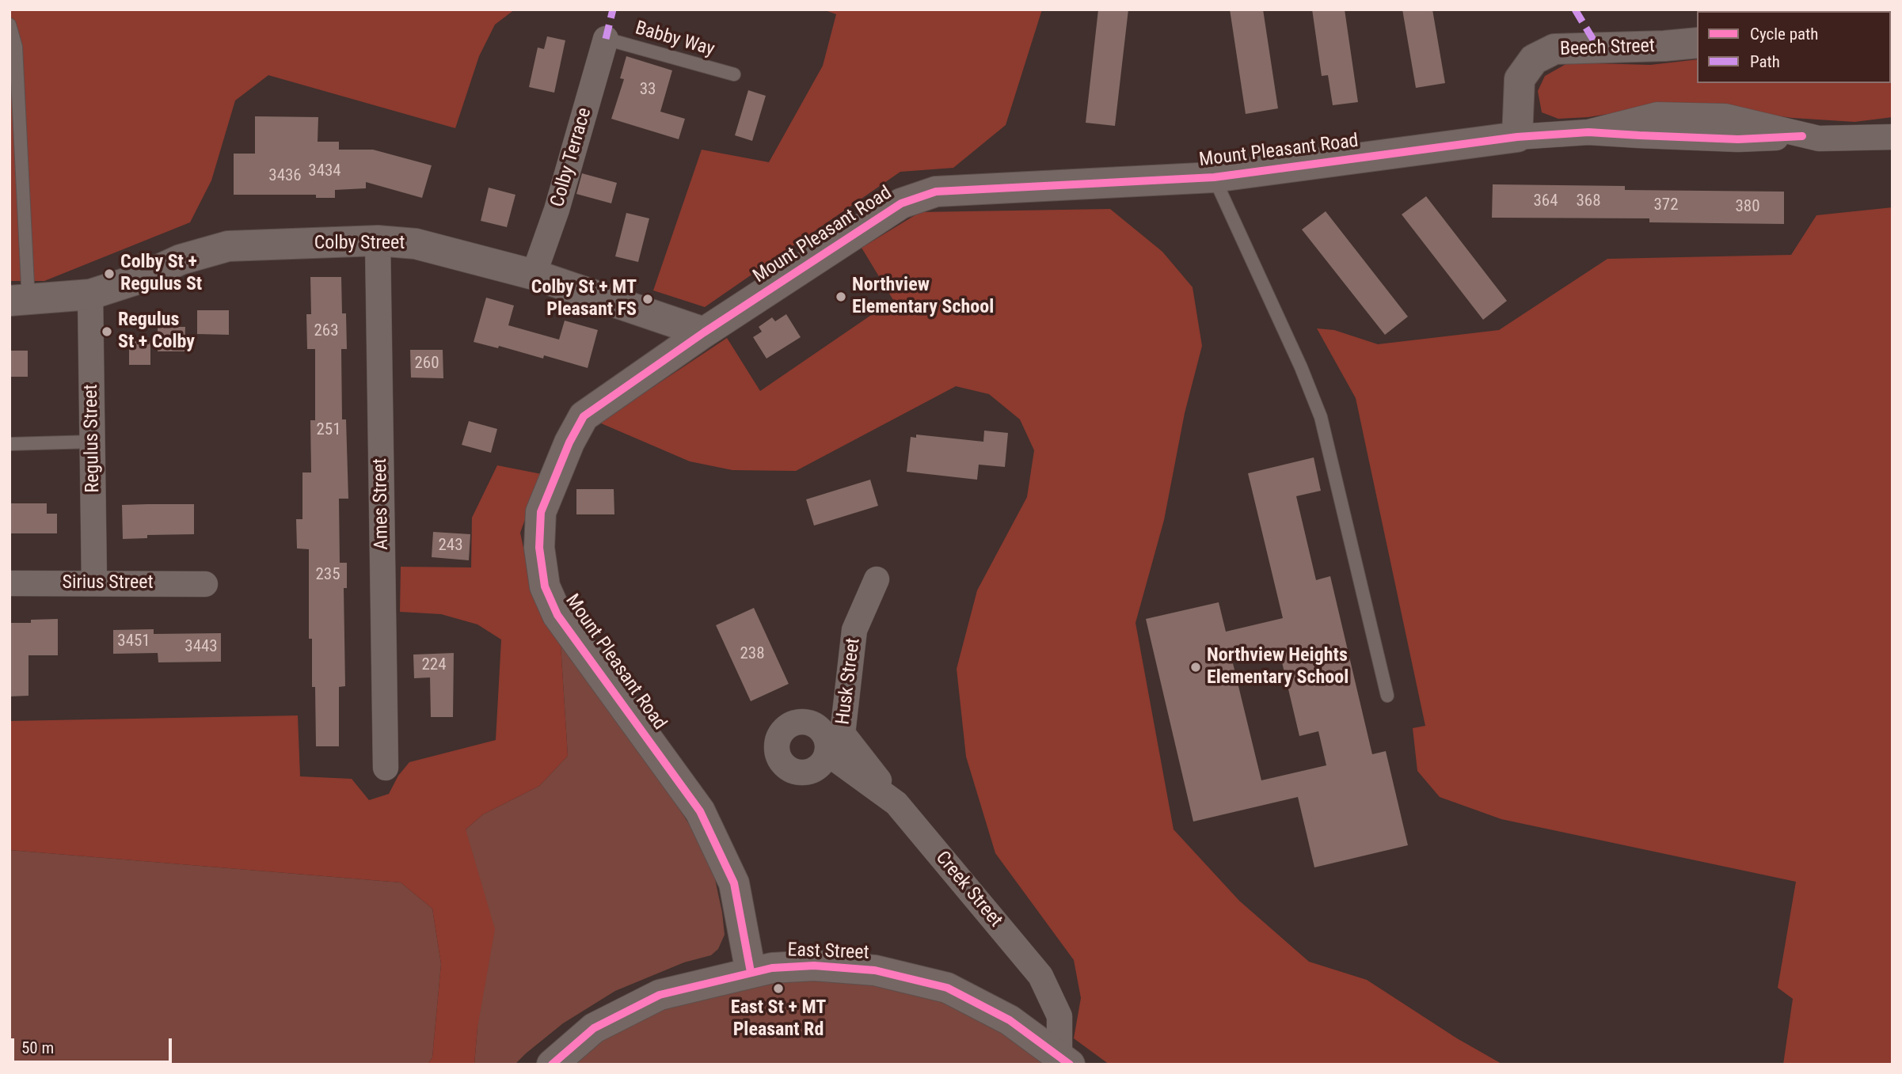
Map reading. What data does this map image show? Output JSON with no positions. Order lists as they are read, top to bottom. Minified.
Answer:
{"streets":{"street":["Beech Street","Mount Pleasant Road","Colby Terrace","Colby Street","Regulus Street","Ames Street","Sirius Street","Husk Street","Creek Street","East Street"],"lane":["Babby Way"]},"crossings":[["Babby Way","Colby Terrace"],["Beech Street","Mount Pleasant Road"],["Mount Pleasant Road","Colby Street"],["Mount Pleasant Road","East Street"],["Colby Terrace","Colby Street"],["Colby Street","Regulus Street"],["Colby Street","Ames Street"],["Regulus Street","Sirius Street"],["Husk Street","Creek Street"],["Creek Street","East Street"]],"places":["Colby St + Regulus St","Northview Elementary School","Colby St + MT Pleasant FS","Regulus St + Colby","Northview Heights Elementary School","East St + MT Pleasant Rd"],"house_numbers":["33","3434","3436","364","368","372","380","263","260","251","243","235","3451","3443","238","224"],"legend":["Cycle path","Path"],"scale_bar":"50 m"}
